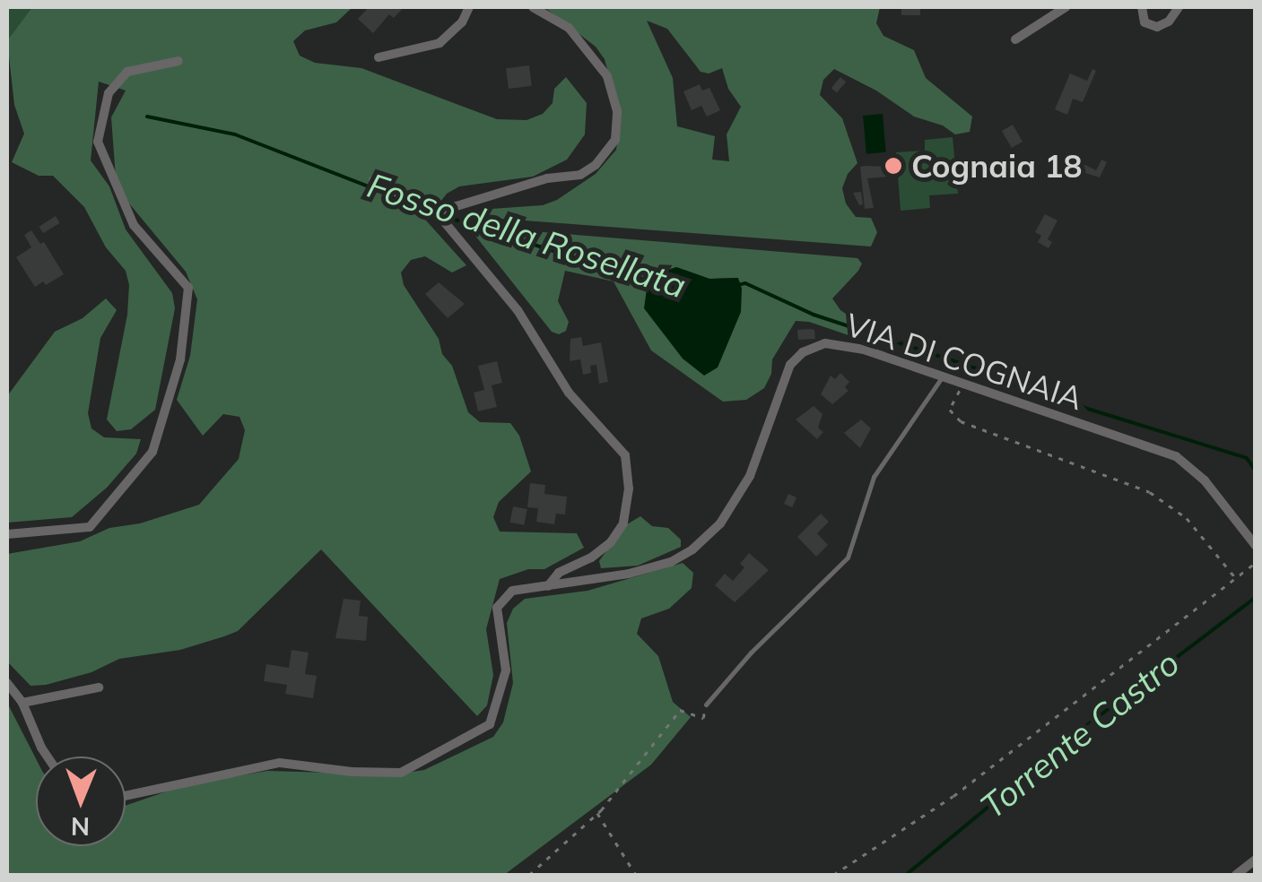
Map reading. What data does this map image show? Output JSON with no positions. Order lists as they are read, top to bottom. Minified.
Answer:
{"streets":{"street":["VIA DI COGNAIA"]},"water":["Fosso della Rosellata","Torrente Castro"],"places":["Cognaia 18"],"north":"bottom"}
